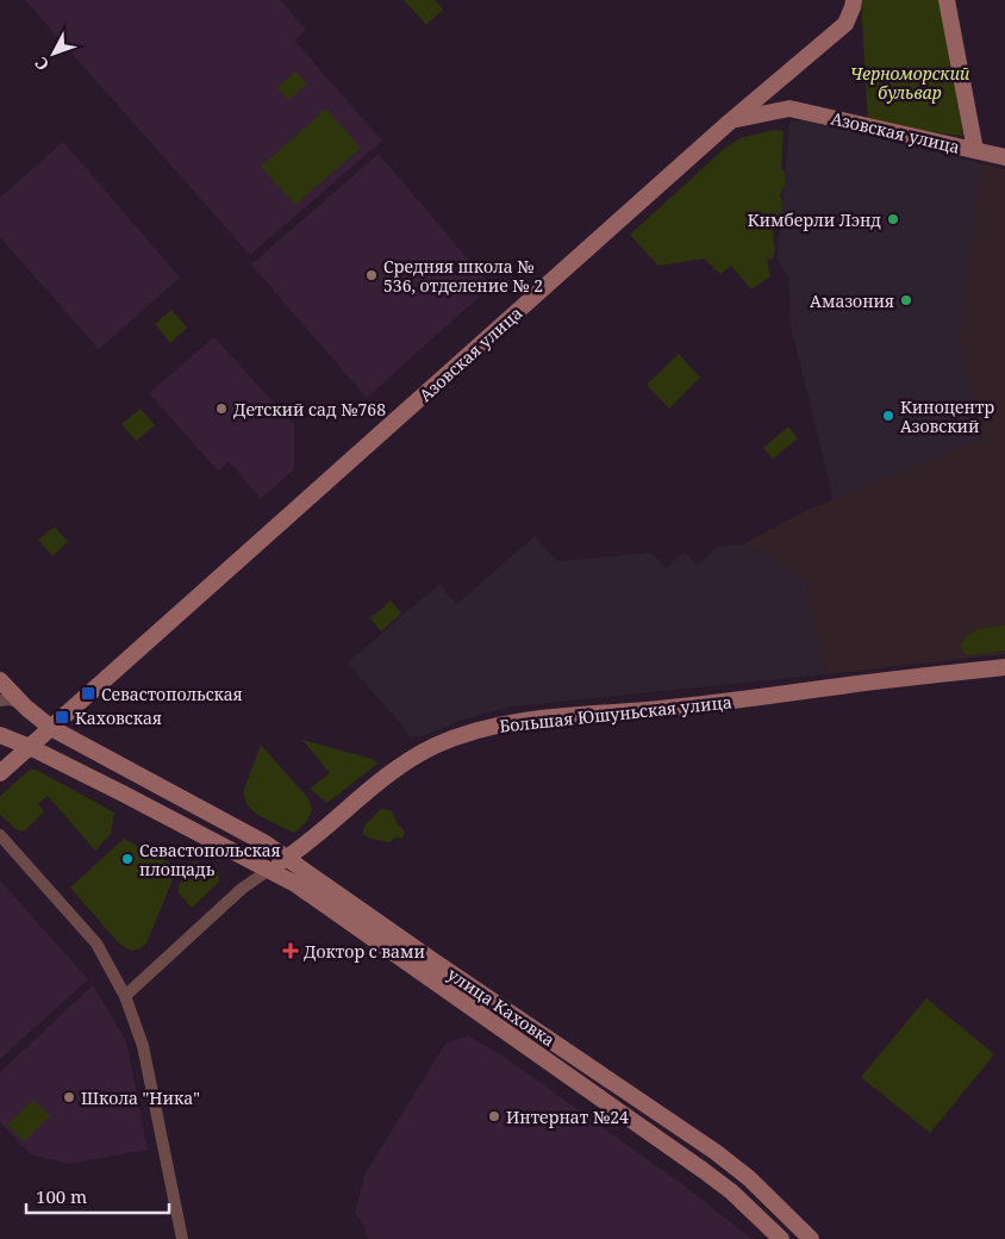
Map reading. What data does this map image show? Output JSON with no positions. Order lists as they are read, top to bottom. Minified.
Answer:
{"streets":{"street":["Азовская улица","Большая Юшуньская улица","улица Каховка"]},"crossings":[["Азовская улица","улица Каховка"],["Большая Юшуньская улица","улица Каховка"]],"parks":["Черноморский бульвар"],"places":{"other":["Кимберли Лэнд","Средняя школа № 536, отделение № 2","Амазония","Детский сад №768","Киноцентр Азовский","Севастопольская площадь","Школа \"Ника\"","Интернат №24"],"transit":["Севастопольская","Каховская"],"health":["Доктор с вами"]},"scale_bar":"100 m","north":"bottom left"}
